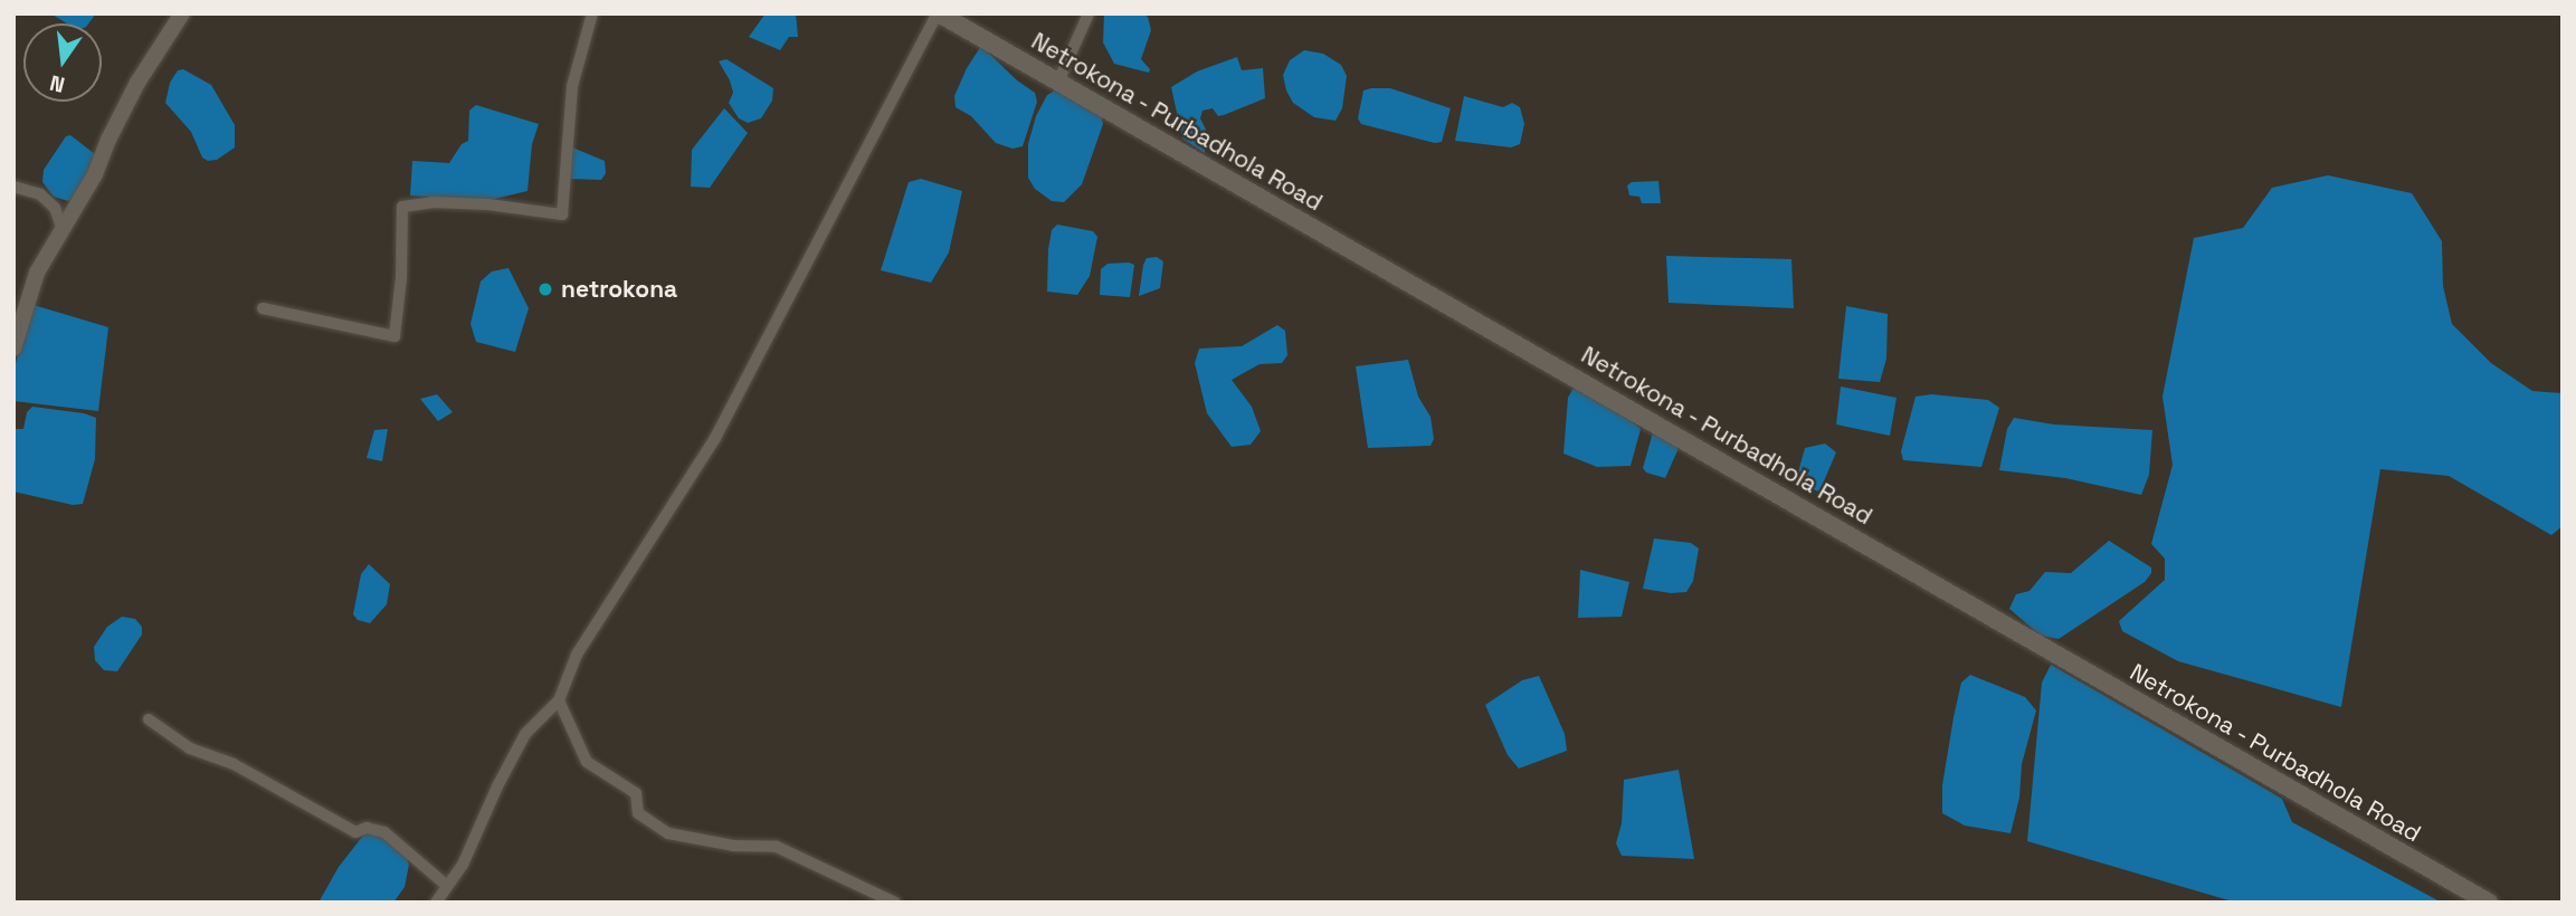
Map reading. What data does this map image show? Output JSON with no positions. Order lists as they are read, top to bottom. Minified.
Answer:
{"streets":{"main road":["Netrokona - Purbadhola Road"]},"places":["netrokona"],"north":"bottom"}
